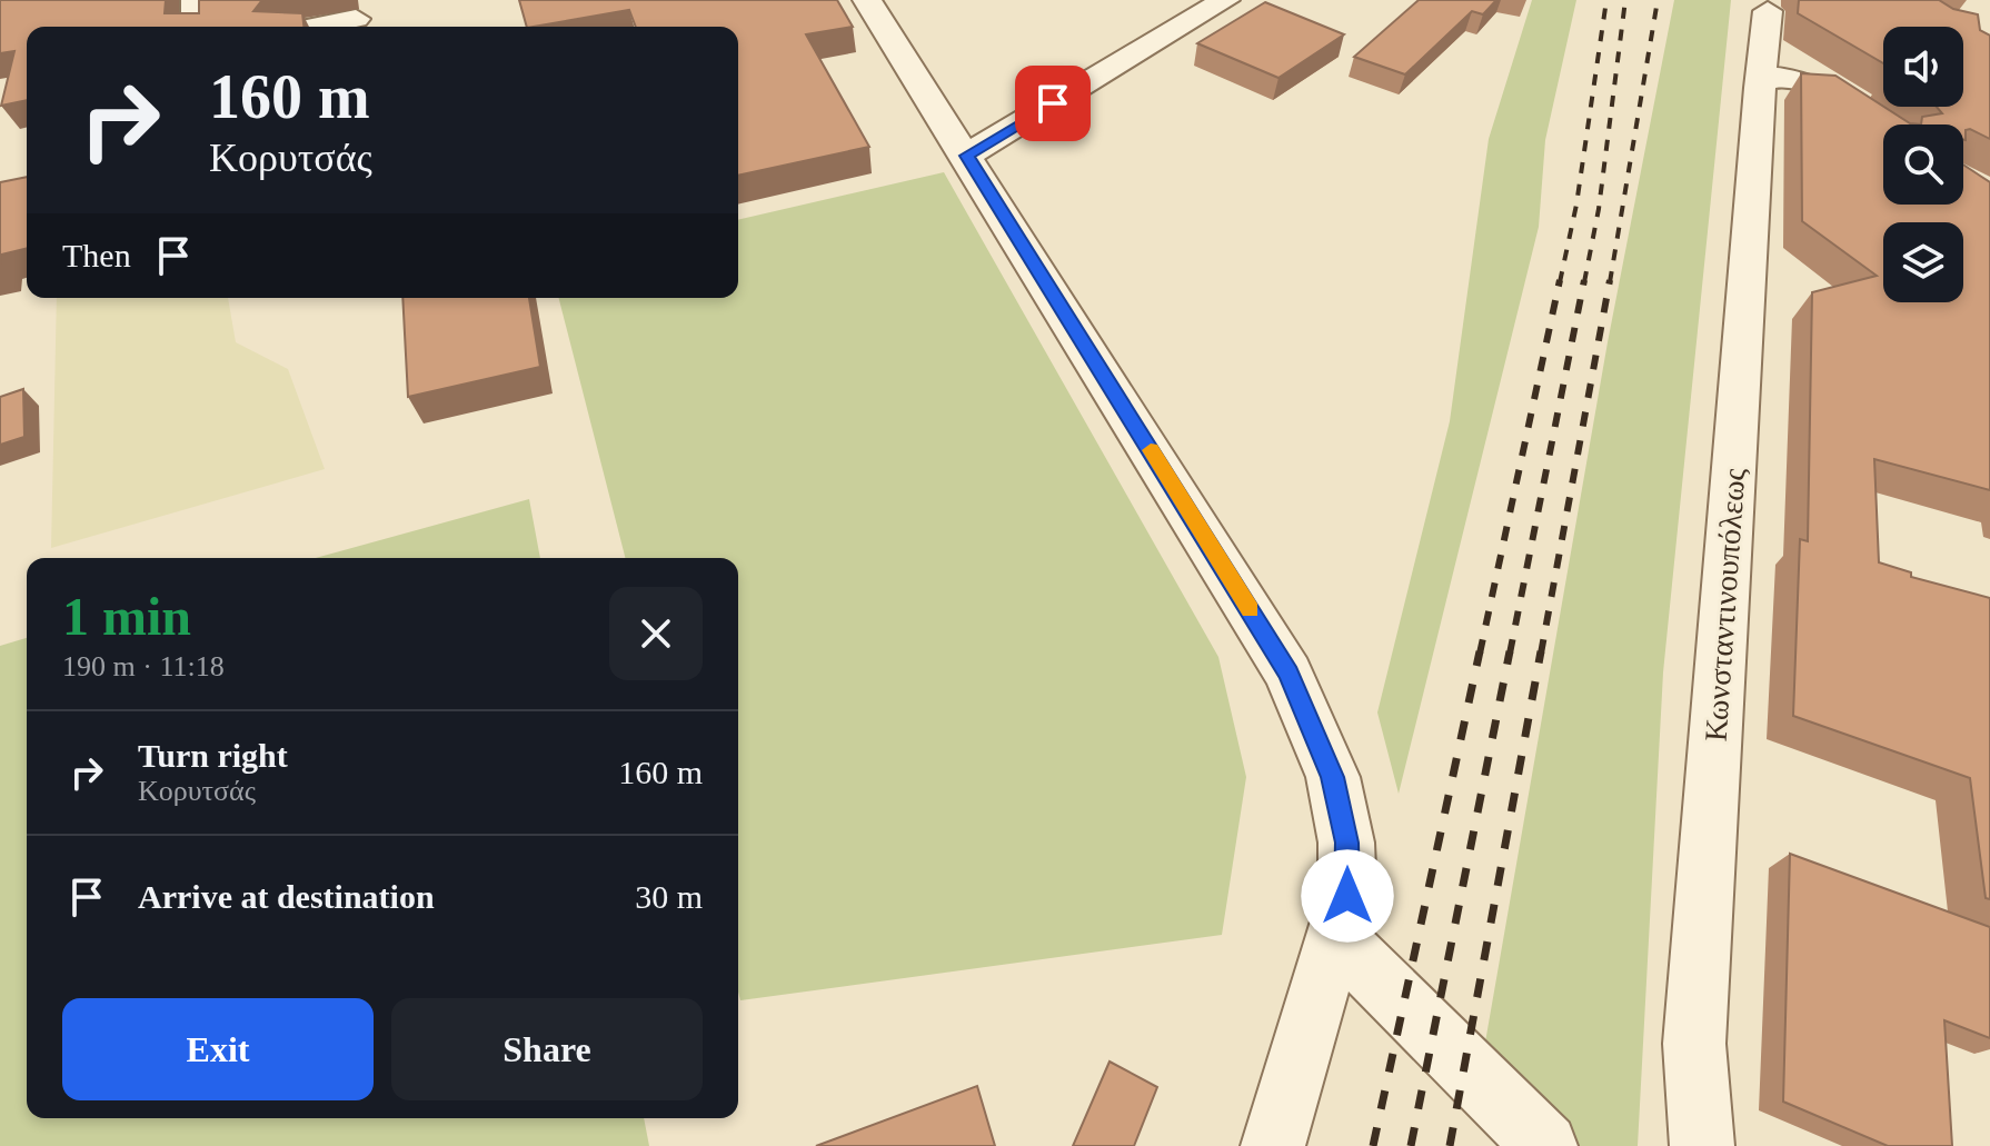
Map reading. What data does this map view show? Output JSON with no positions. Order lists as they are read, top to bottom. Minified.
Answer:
{"streets":{"street":["Κωνσταντινουπόλεως"]},"page":{"turn":["160 m","Κορυτσάς"],"then":"Then","heading":["1 min","190 m · 11:18"],"list":[{"name":"Turn right","note":"Κορυτσάς","value":"160 m"},{"name":"Arrive at destination","value":"30 m"}],"buttons":["Exit","Share"]}}
